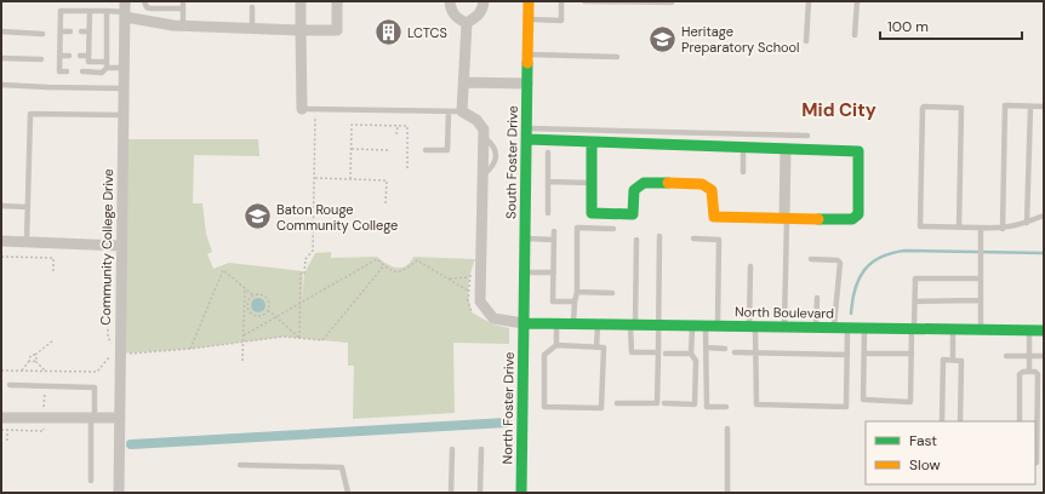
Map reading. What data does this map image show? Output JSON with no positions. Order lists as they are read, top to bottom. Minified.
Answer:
{"streets":{"street":["South Foster Drive","Community College Drive","North Boulevard","North Foster Drive"]},"crossings":[["South Foster Drive","North Boulevard"],["South Foster Drive","North Foster Drive"],["North Boulevard","North Foster Drive"]],"districts":["Mid City"],"places":{"building":["LCTCS"],"school or university":["Heritage Preparatory School","Baton Rouge Community College"]},"legend":["Fast","Slow"],"scale_bar":"100 m"}
